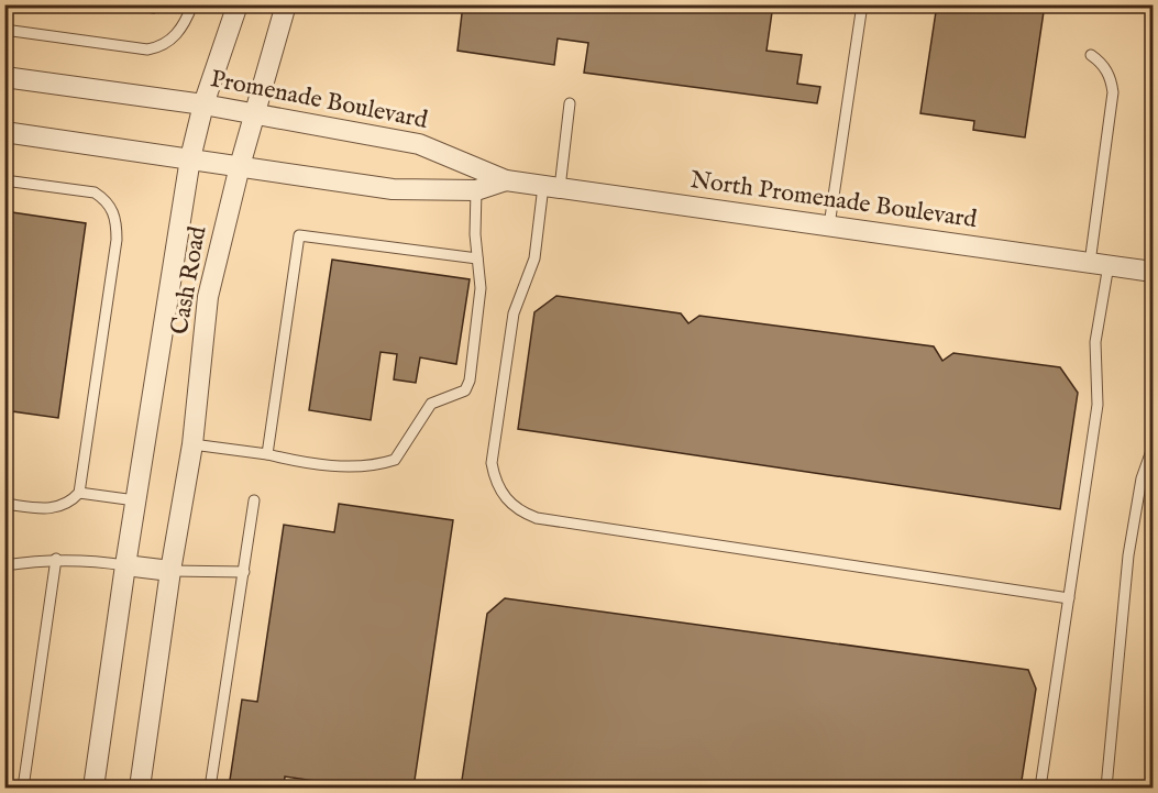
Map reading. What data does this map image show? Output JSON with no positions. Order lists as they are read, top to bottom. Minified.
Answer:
{"streets":{"street":["Promenade Boulevard","North Promenade Boulevard","Cash Road"]},"crossings":[["Promenade Boulevard","North Promenade Boulevard"],["Promenade Boulevard","Cash Road"]]}
